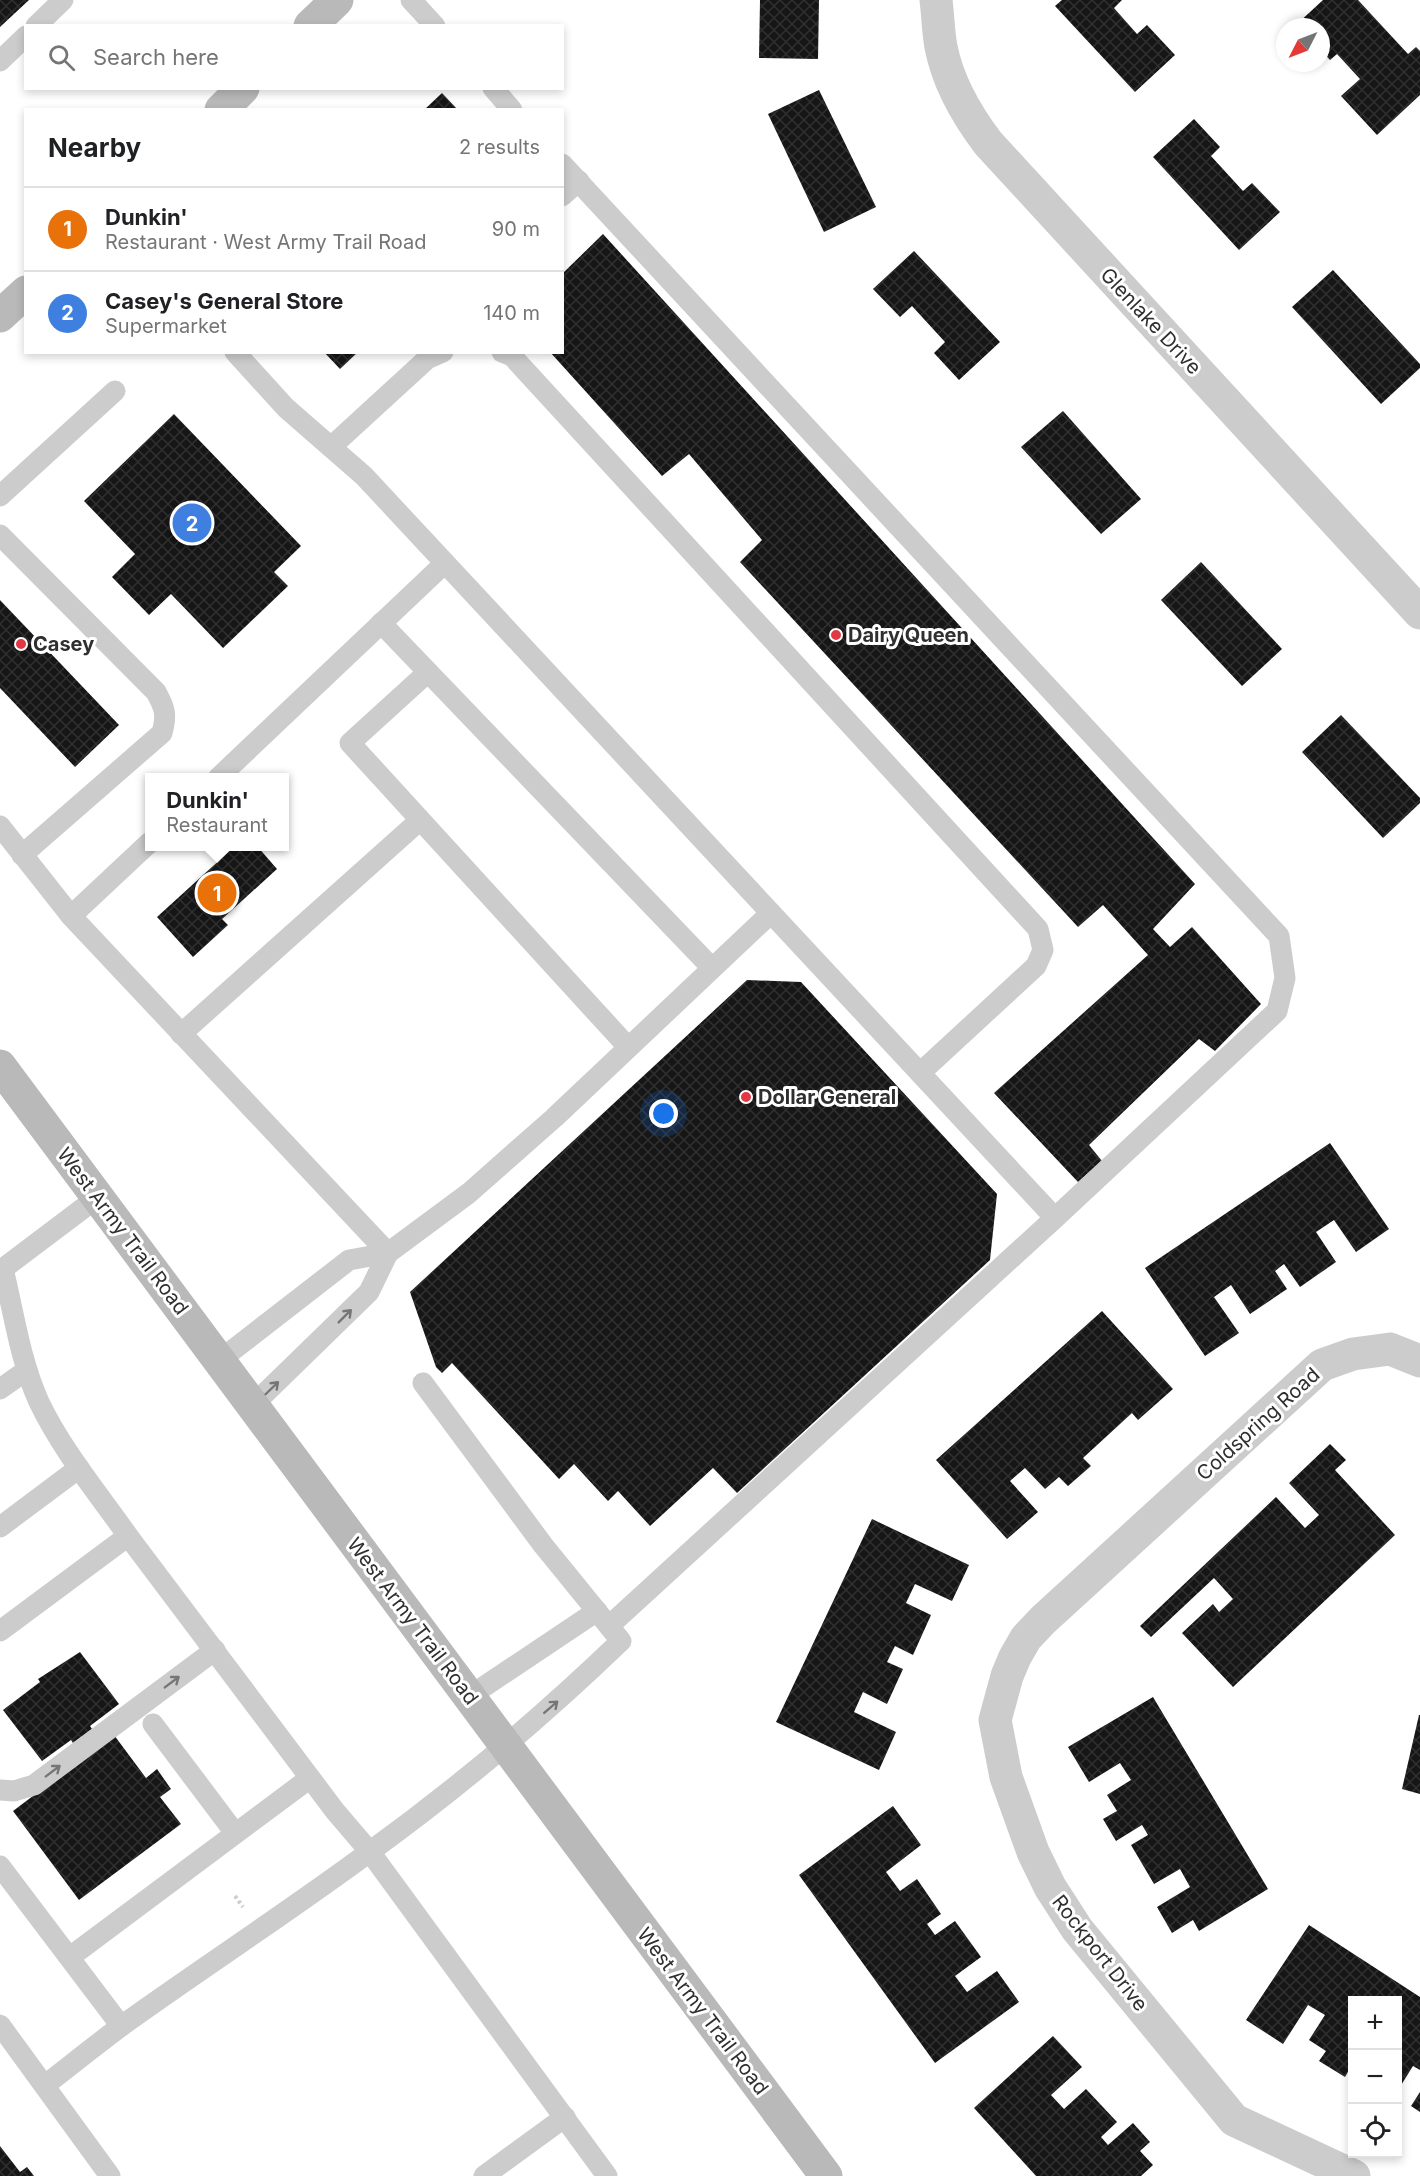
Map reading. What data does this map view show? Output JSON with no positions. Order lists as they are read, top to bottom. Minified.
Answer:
{"streets":{"main road":["West Army Trail Road"],"street":["Glenlake Drive","Coldspring Road","Rockport Drive"]},"crossings":[["Coldspring Road","Rockport Drive"]],"places":["Dairy Queen","Casey","Dollar General"],"north":"bottom left","page":{"search":"Search here","heading":["Nearby","2 results"],"list":[{"mark":"1","name":"Dunkin'","note":"Restaurant · West Army Trail Road","value":"90 m"},{"mark":"2","name":"Casey's General Store","note":"Supermarket","value":"140 m"}],"pins":["2","1"],"popup":["Dunkin'","Restaurant"],"map_buttons":["+","−"]}}
